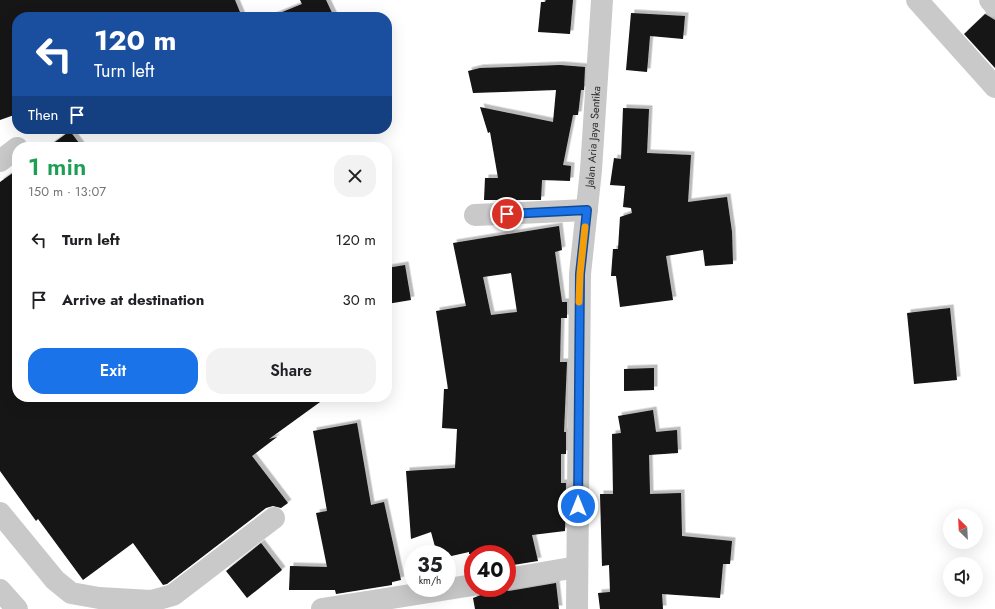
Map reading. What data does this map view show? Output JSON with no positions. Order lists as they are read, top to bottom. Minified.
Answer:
{"streets":{"street":["Jalan Aria Jaya Sentika"]},"north":"top left","page":{"turn":["120 m","Turn left"],"then":"Then","heading":["1 min","150 m · 13:07"],"list":[{"name":"Turn left","value":"120 m"},{"name":"Arrive at destination","value":"30 m"}],"buttons":["Exit","Share"],"speed":"35 km/h","limit":"40"}}
